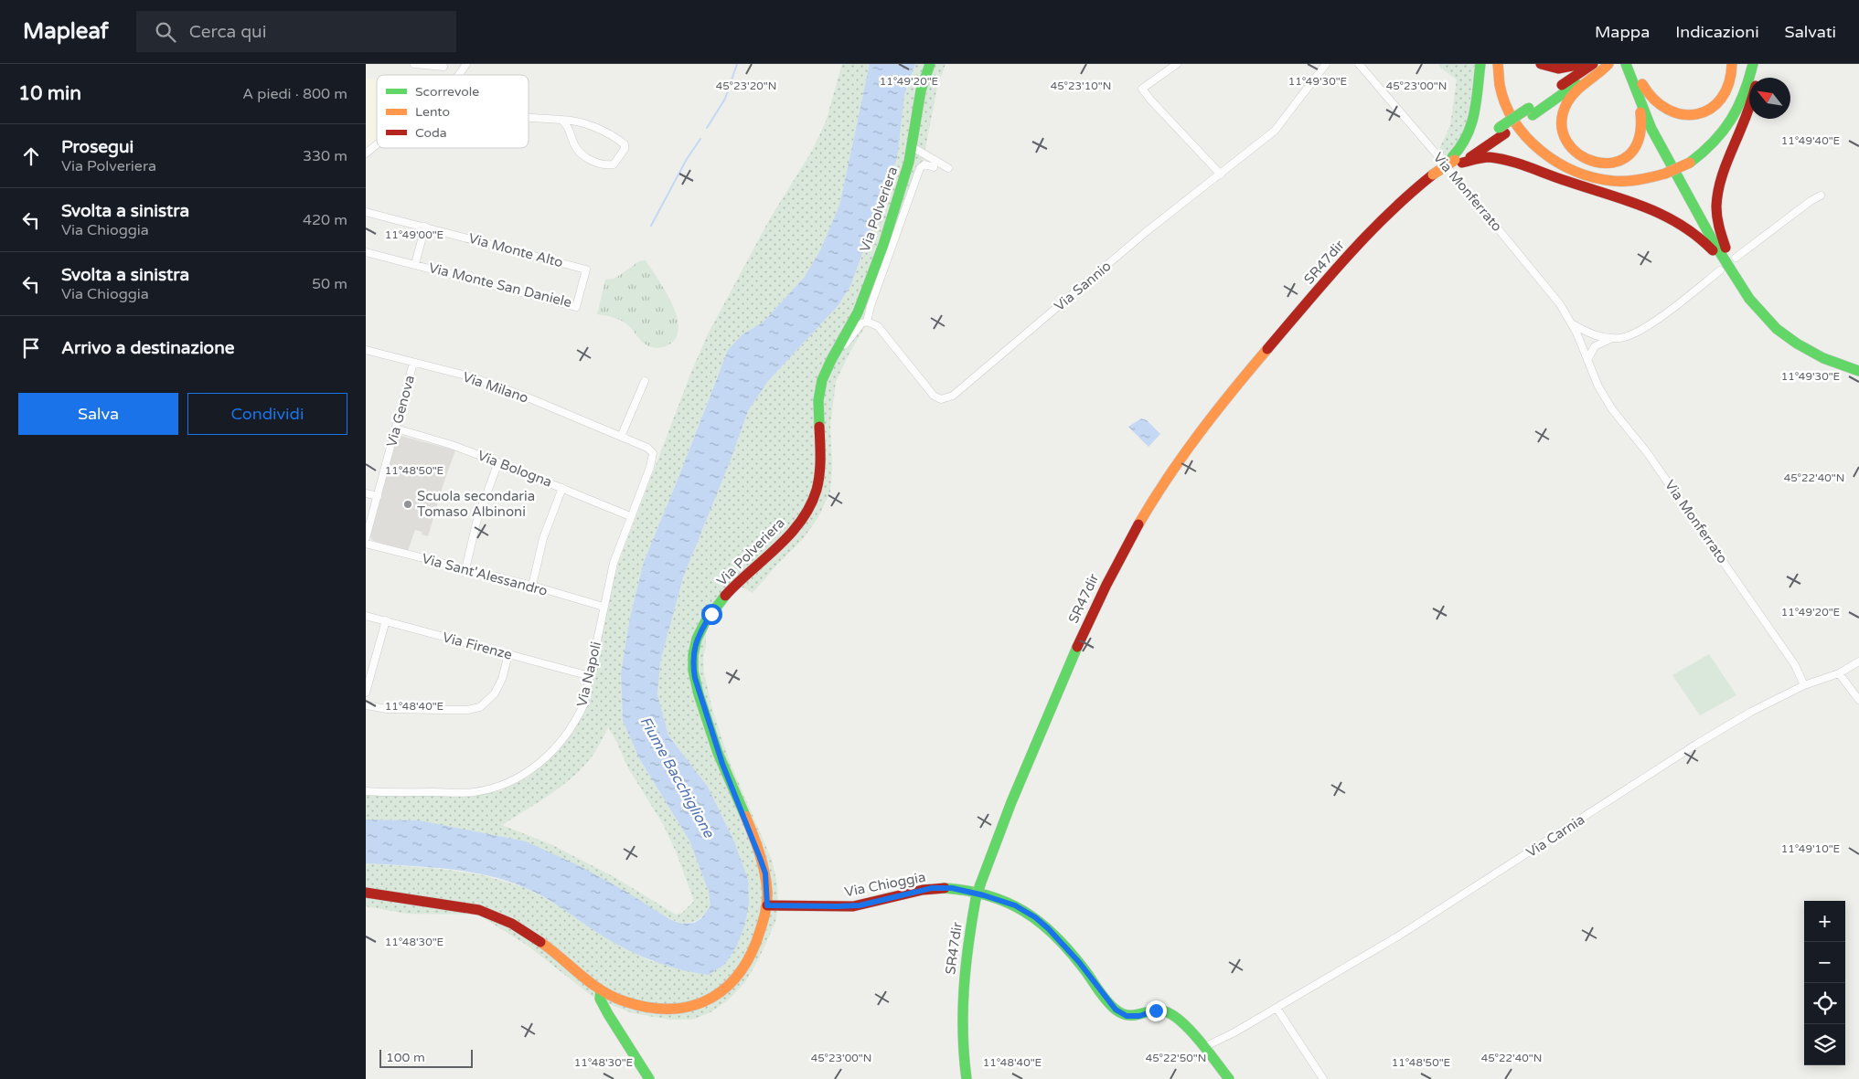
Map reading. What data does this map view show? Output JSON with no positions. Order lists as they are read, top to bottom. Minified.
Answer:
{"streets":{"main road":["Via Polveriera","SR47dir","Via Chioggia"],"street":["Via Monferrato","Via Monte Alto","Via Monte San Daniele","Via Sannio","Via Milano","Via Genova","Via Bologna","Via Sant'Alessandro","Via Firenze","Via Napoli","Via Carnia"]},"crossings":[["Via Monferrato","Via Carnia"],["Via Polveriera","Via Sannio"],["Via Polveriera","Via Chioggia"],["Via Monte Alto","Via Monte San Daniele"],["Via Milano","Via Genova"],["Via Milano","Via Napoli"],["Via Genova","Via Bologna"],["Via Bologna","Via Napoli"],["Via Sant'Alessandro","Via Napoli"],["Via Firenze","Via Napoli"],["Via Carnia","Via Chioggia"]],"water":["Fiume Bacchiglione"],"places":["Scuola secondaria Tomaso Albinoni"],"legend":["Scorrevole","Lento","Coda"],"scale_bar":"100 m","north":"top left","page":{"header":"Mapleaf","search":"Cerca qui","nav":["Mappa","Indicazioni","Salvati"],"heading":["10 min","A piedi · 800 m"],"list":[["Prosegui","Via Polveriera","330 m"],["Svolta a sinistra","Via Chioggia","420 m"],["Svolta a sinistra","Via Chioggia","50 m"],"Arrivo a destinazione"],"buttons":["Salva","Condividi"],"map_buttons":["+","−"],"scale":"100 m"},"coordinates":["11°49'20\"E","11°49'30\"E","45°23'20\"N","45°23'10\"N","45°23'00\"N","11°49'40\"E","11°49'00\"E","11°48'50\"E","45°22'40\"N","11°48'40\"E","11°49'10\"E","11°48'30\"E","45°22'50\"N"]}
